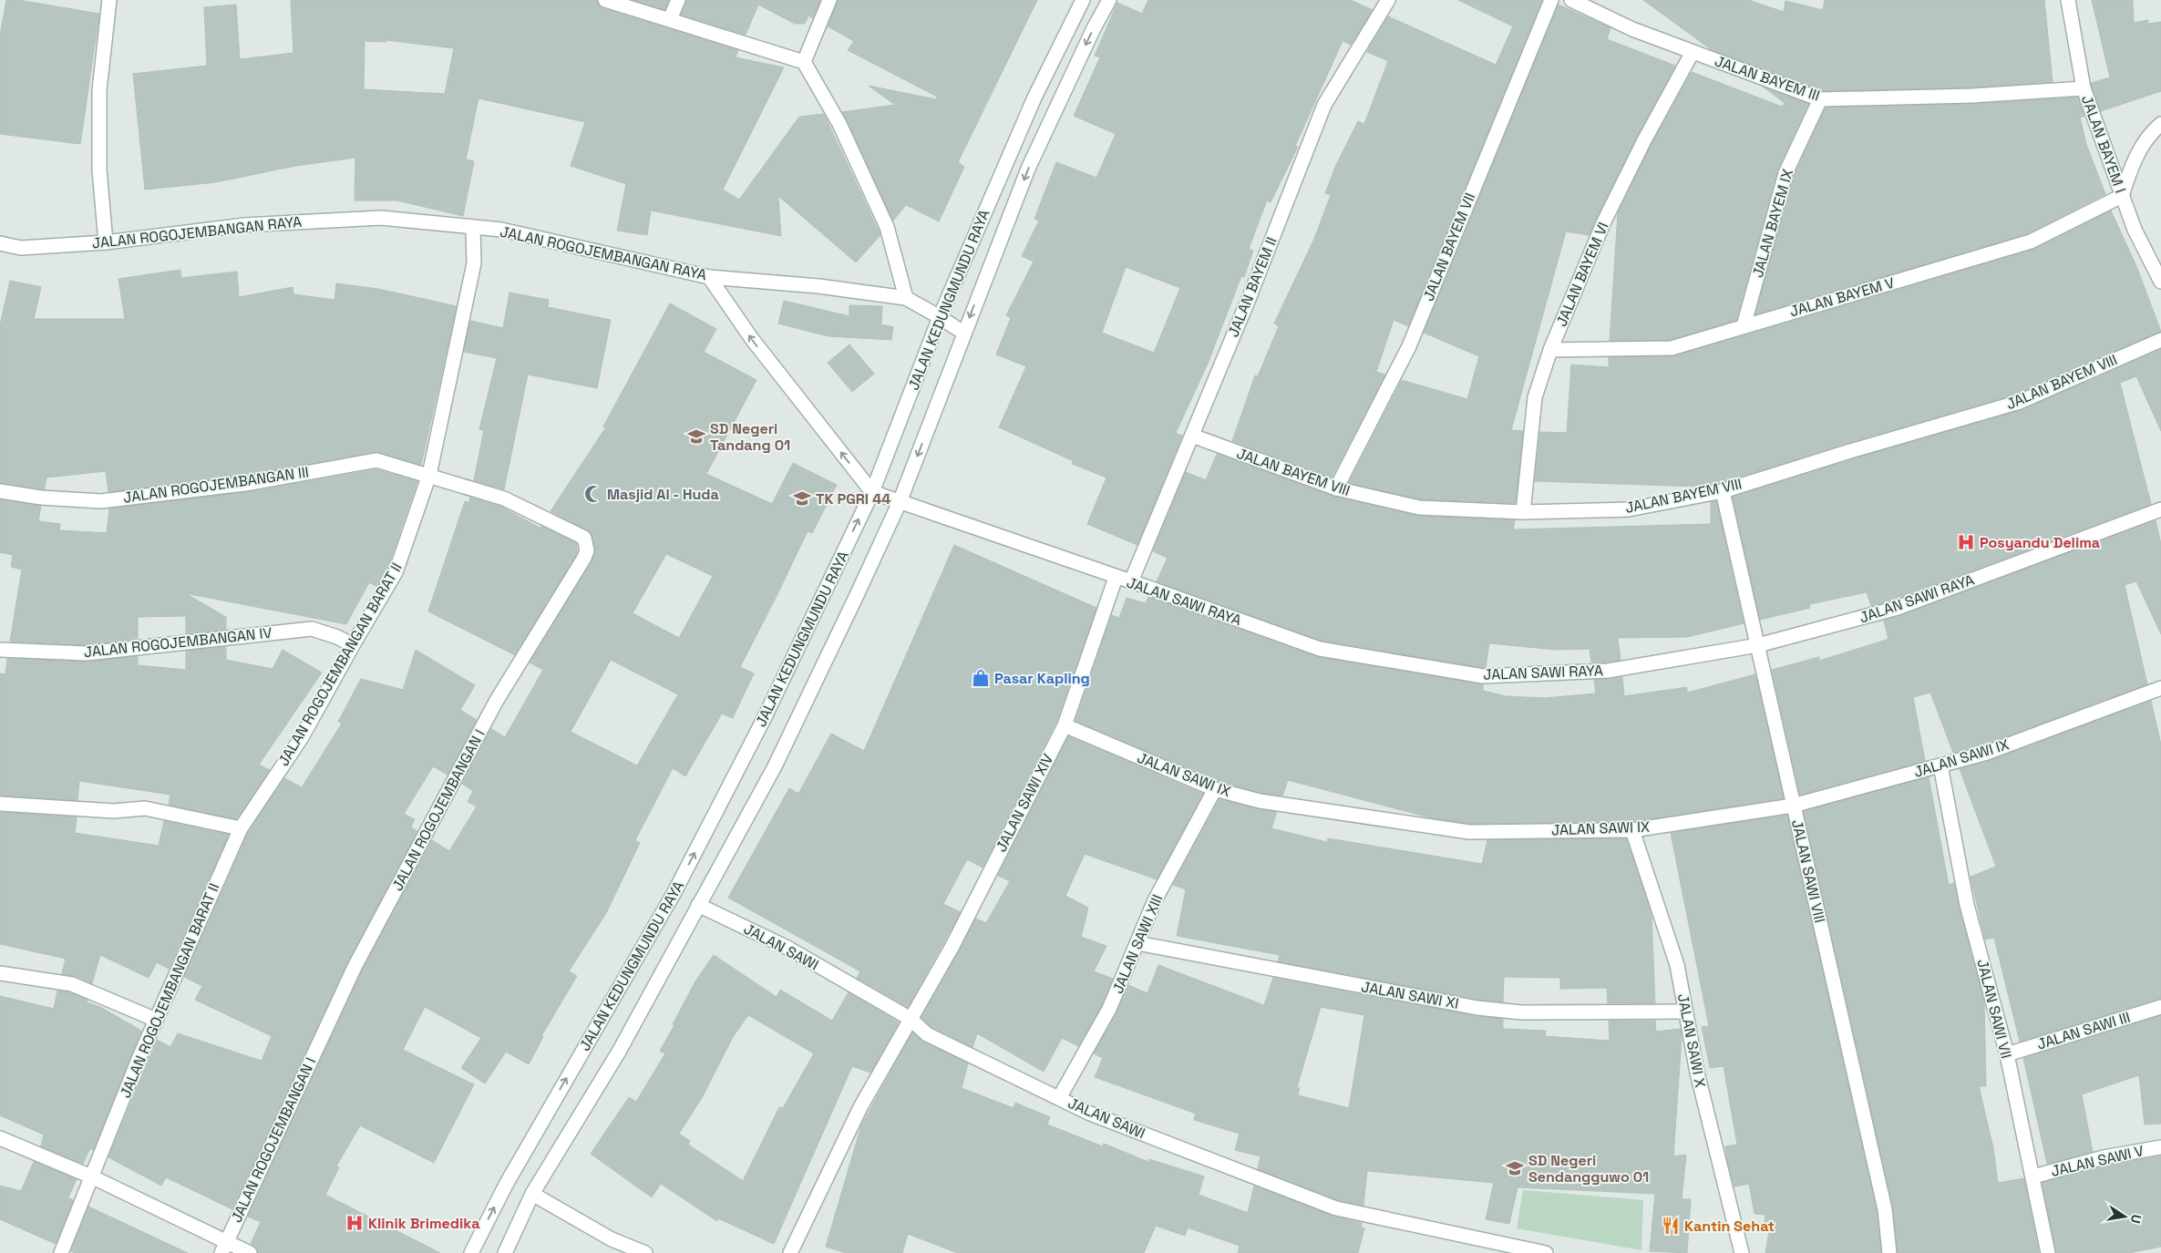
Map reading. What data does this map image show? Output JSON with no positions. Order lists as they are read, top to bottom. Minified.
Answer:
{"streets":{"street":["JALAN BAYEM III","JALAN BAYEM I","JALAN BAYEM IX","JALAN ROGOJEMBANGAN RAYA","JALAN BAYEM VII","JALAN BAYEM VI","JALAN BAYEM II","JALAN BAYEM V","JALAN KEDUNGMUNDU RAYA","JALAN BAYEM VIII","JALAN ROGOJEMBANGAN III","JALAN SAWI RAYA","JALAN ROGOJEMBANGAN IV","JALAN ROGOJEMBANGAN BARAT II","JALAN SAWI IX","JALAN SAWI XIV","JALAN ROGOJEMBANGAN I","JALAN SAWI VIII","JALAN SAWI XIII","JALAN SAWI","JALAN SAWI XI","JALAN SAWI VII","JALAN SAWI III","JALAN SAWI X","JALAN SAWI V"]},"crossings":[["JALAN BAYEM III","JALAN BAYEM I"],["JALAN BAYEM III","JALAN BAYEM IX"],["JALAN BAYEM III","JALAN BAYEM VI"],["JALAN BAYEM I","JALAN BAYEM V"],["JALAN BAYEM IX","JALAN BAYEM V"],["JALAN ROGOJEMBANGAN RAYA","JALAN ROGOJEMBANGAN BARAT II"],["JALAN BAYEM VII","JALAN BAYEM VIII"],["JALAN BAYEM VI","JALAN BAYEM V"],["JALAN BAYEM VI","JALAN BAYEM VIII"],["JALAN BAYEM II","JALAN BAYEM VIII"],["JALAN BAYEM II","JALAN SAWI RAYA"],["JALAN KEDUNGMUNDU RAYA","JALAN SAWI RAYA"],["JALAN KEDUNGMUNDU RAYA","JALAN SAWI"],["JALAN BAYEM VIII","JALAN SAWI VIII"],["JALAN ROGOJEMBANGAN III","JALAN ROGOJEMBANGAN BARAT II"],["JALAN ROGOJEMBANGAN III","JALAN ROGOJEMBANGAN I"],["JALAN SAWI RAYA","JALAN SAWI XIV"],["JALAN SAWI RAYA","JALAN SAWI VIII"],["JALAN ROGOJEMBANGAN IV","JALAN ROGOJEMBANGAN BARAT II"],["JALAN ROGOJEMBANGAN BARAT II","JALAN ROGOJEMBANGAN I"],["JALAN SAWI IX","JALAN SAWI XIV"],["JALAN SAWI IX","JALAN SAWI VIII"],["JALAN SAWI IX","JALAN SAWI XIII"],["JALAN SAWI IX","JALAN SAWI VII"],["JALAN SAWI IX","JALAN SAWI X"],["JALAN SAWI XIV","JALAN SAWI"],["JALAN SAWI XIII","JALAN SAWI"],["JALAN SAWI XIII","JALAN SAWI XI"],["JALAN SAWI XI","JALAN SAWI X"],["JALAN SAWI VII","JALAN SAWI III"],["JALAN SAWI VII","JALAN SAWI V"]],"places":{"school or university":["SD Negeri Tandang 01","TK PGRI 44","SD Negeri Sendangguwo 01"],"mosque":["Masjid Al - Huda"],"hospital":["Posyandu Delima","Klinik Brimedika"],"shop":["Pasar Kapling"],"restaurant":["Kantin Sehat"]},"north":"right"}
